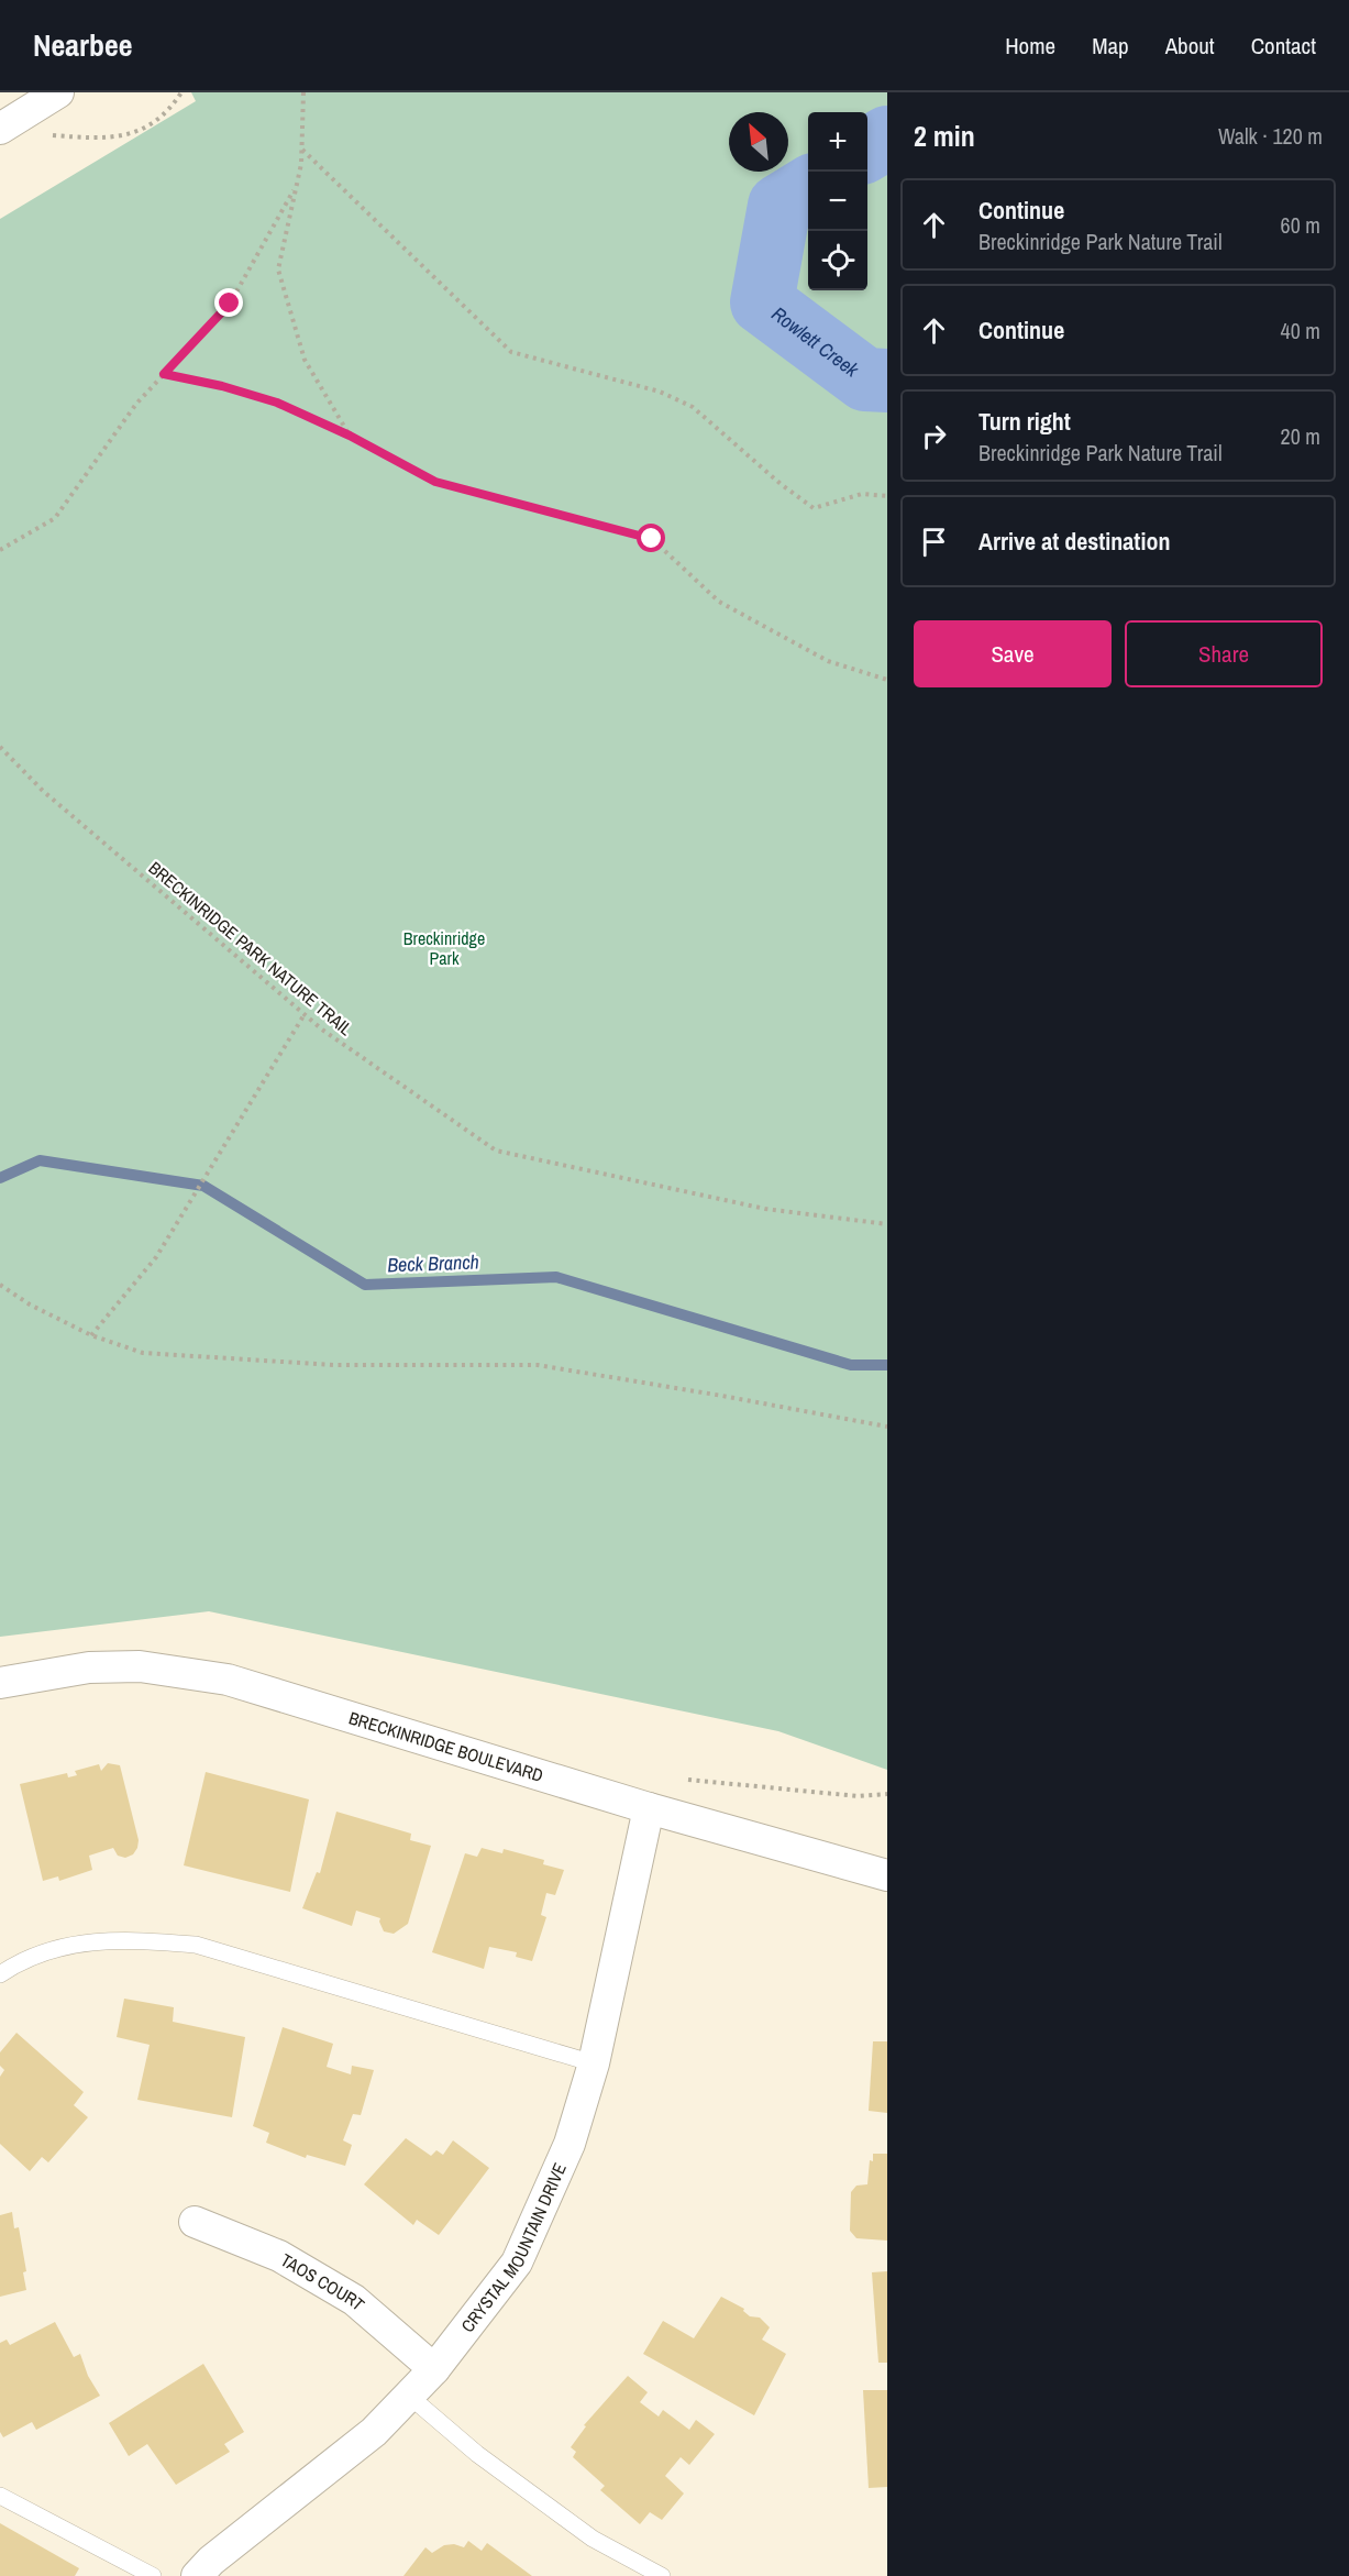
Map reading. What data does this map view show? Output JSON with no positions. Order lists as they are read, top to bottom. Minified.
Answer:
{"streets":{"street":["BRECKINRIDGE BOULEVARD","CRYSTAL MOUNTAIN DRIVE","TAOS COURT"],"path":["BRECKINRIDGE PARK NATURE TRAIL"]},"crossings":[["BRECKINRIDGE BOULEVARD","CRYSTAL MOUNTAIN DRIVE"],["CRYSTAL MOUNTAIN DRIVE","TAOS COURT"]],"water":["Rowlett Creek","Beck Branch"],"parks":["Breckinridge Park"],"north":"top left","page":{"header":"Nearbee","nav":["Home","Map","About","Contact"],"heading":["2 min","Walk · 120 m"],"map_buttons":["+","−"],"list":[["Continue","Breckinridge Park Nature Trail","60 m"],["Continue","40 m"],["Turn right","Breckinridge Park Nature Trail","20 m"],"Arrive at destination"],"buttons":["Save","Share"]}}
